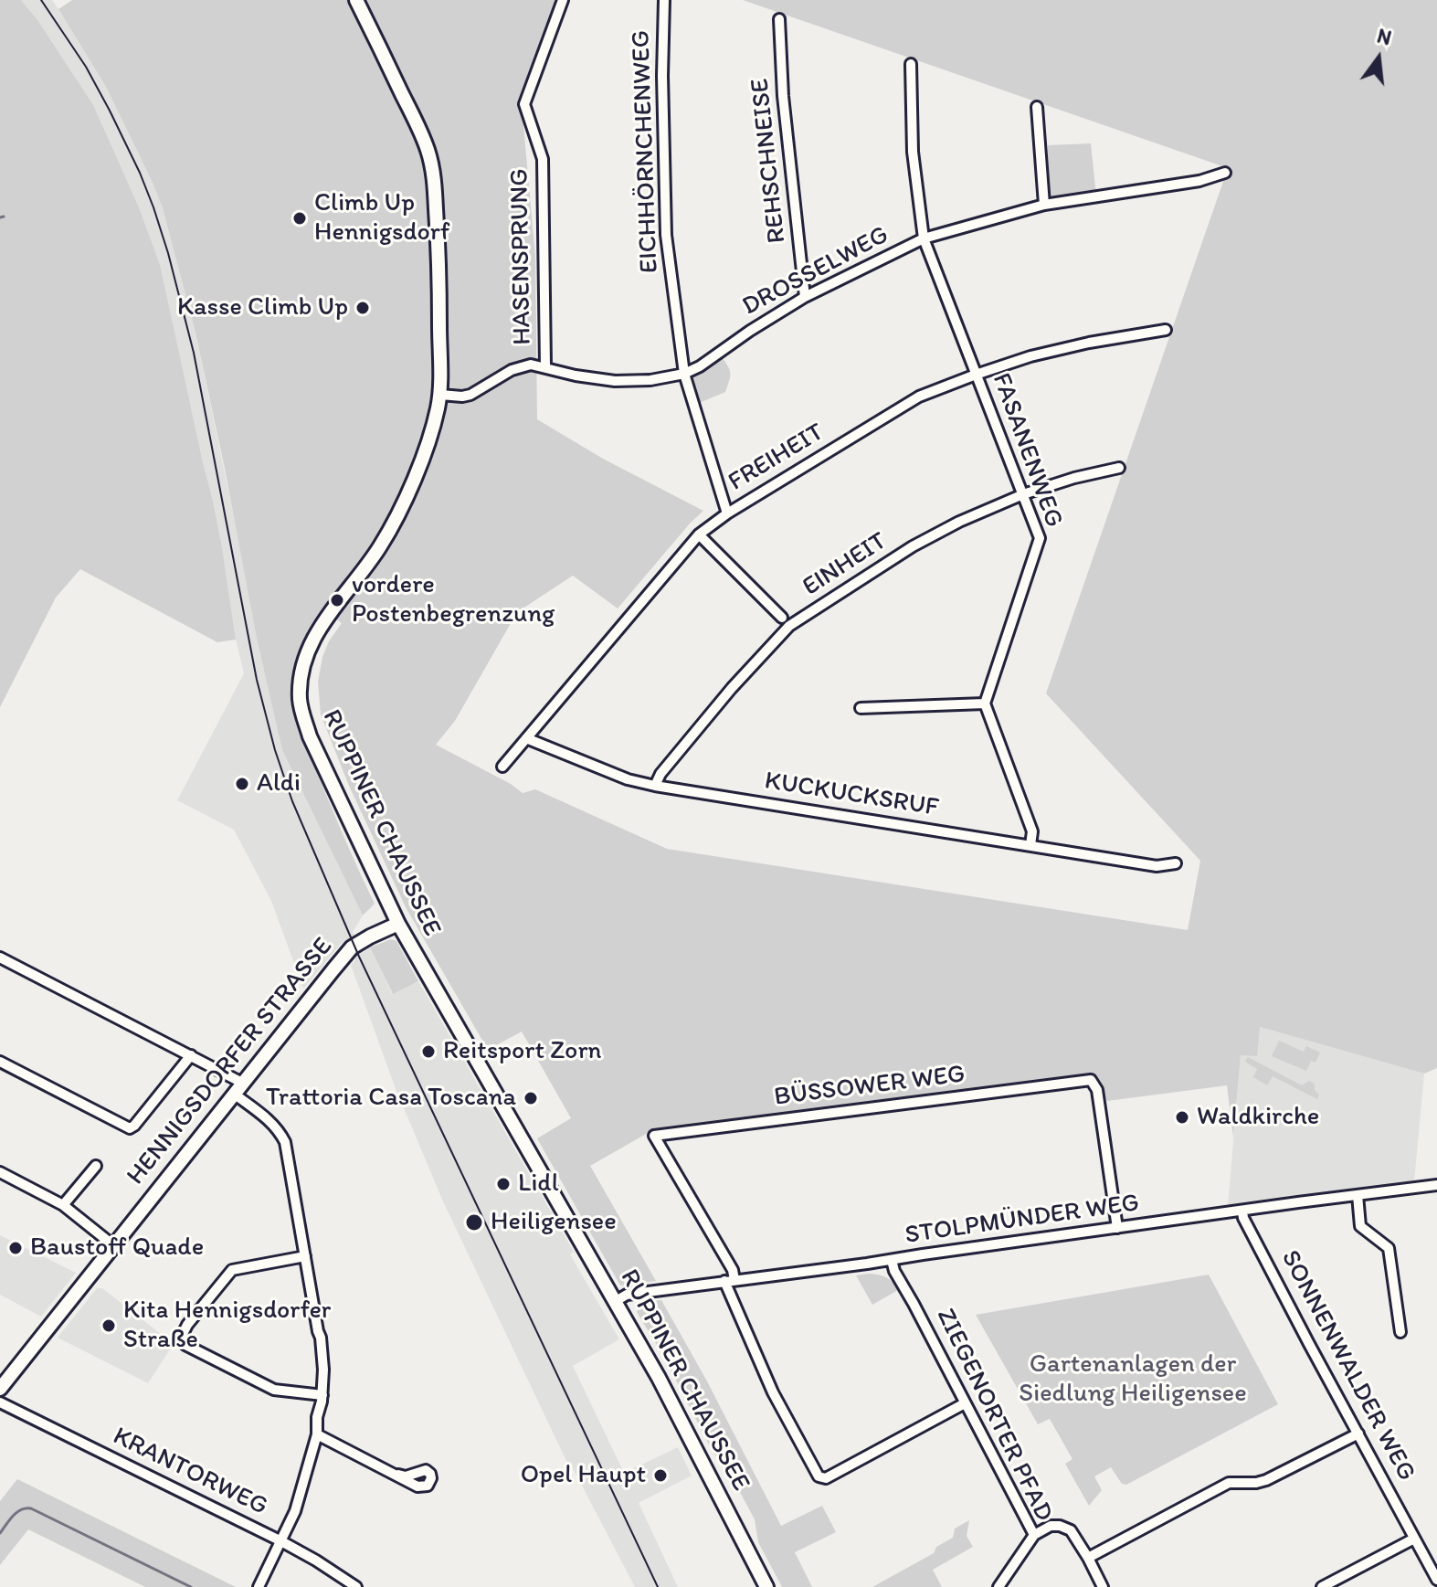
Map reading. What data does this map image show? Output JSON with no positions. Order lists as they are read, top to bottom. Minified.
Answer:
{"streets":{"main road":["RUPPINER CHAUSSEE","HENNIGSDORFER STRASSE"],"street":["EICHHÖRNCHENWEG","REHSCHNEISE","HASENSPRUNG","DROSSELWEG","FASANENWEG","FREIHEIT","EINHEIT","KUCKUCKSRUF","BÜSSOWER WEG","STOLPMÜNDER WEG","SONNENWALDER WEG","ZIEGENORTER PFAD","KRANTORWEG"]},"crossings":[["EICHHÖRNCHENWEG","DROSSELWEG"],["EICHHÖRNCHENWEG","FREIHEIT"],["REHSCHNEISE","DROSSELWEG"],["HASENSPRUNG","DROSSELWEG"],["DROSSELWEG","FASANENWEG"],["DROSSELWEG","RUPPINER CHAUSSEE"],["FASANENWEG","FREIHEIT"],["FASANENWEG","EINHEIT"],["FREIHEIT","KUCKUCKSRUF"],["EINHEIT","KUCKUCKSRUF"],["RUPPINER CHAUSSEE","HENNIGSDORFER STRASSE"],["RUPPINER CHAUSSEE","STOLPMÜNDER WEG"],["BÜSSOWER WEG","STOLPMÜNDER WEG"],["STOLPMÜNDER WEG","SONNENWALDER WEG"],["STOLPMÜNDER WEG","ZIEGENORTER PFAD"]],"parks":["Gartenanlagen der Siedlung Heiligensee"],"places":["Climb Up Hennigsdorf","Kasse Climb Up","vordere Postenbegrenzung","Aldi","Reitsport Zorn","Trattoria Casa Toscana","Waldkirche","Lidl","Heiligensee","Baustoff Quade","Kita Hennigsdorfer Straße","Opel Haupt"],"north":"top"}
